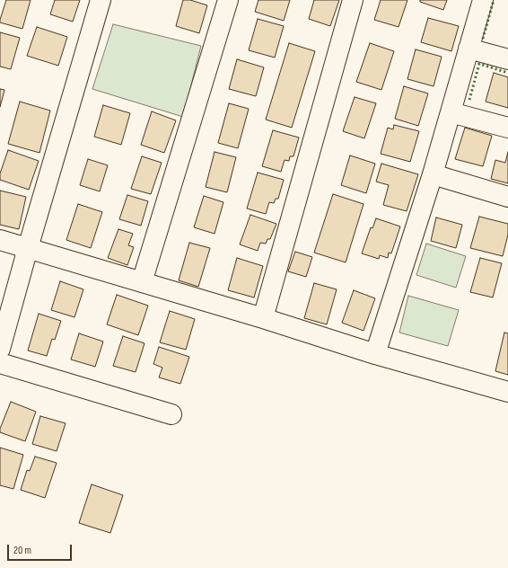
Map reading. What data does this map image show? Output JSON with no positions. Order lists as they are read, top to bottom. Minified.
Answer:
{"scale_bar":"20 m"}
